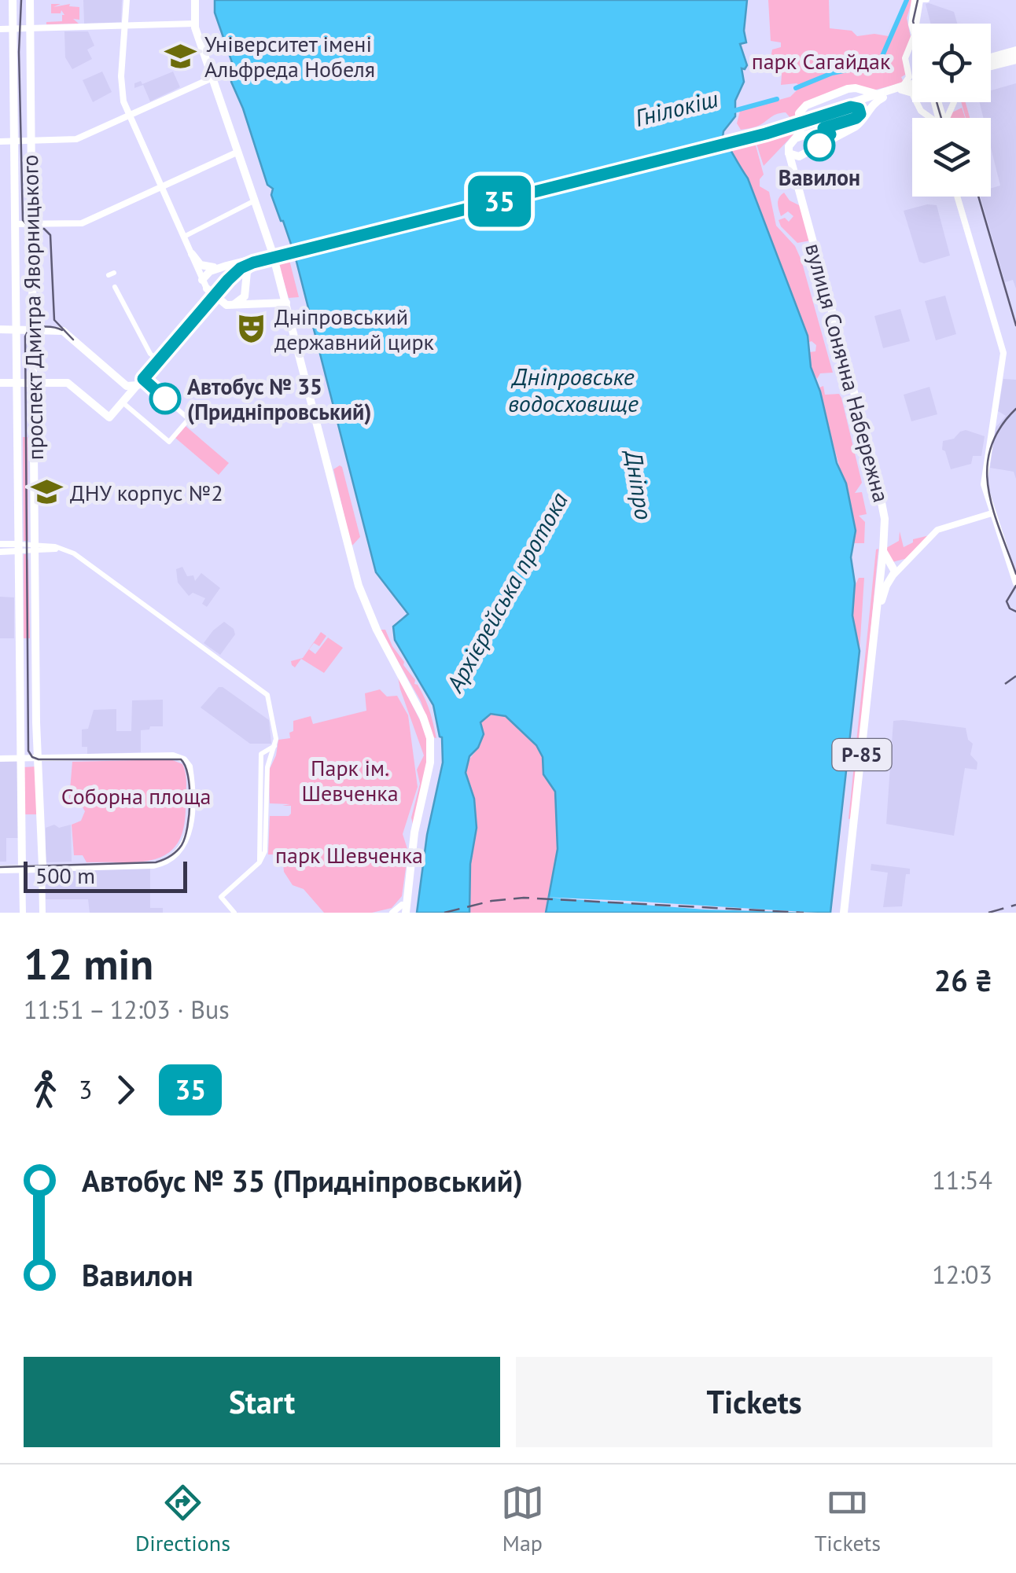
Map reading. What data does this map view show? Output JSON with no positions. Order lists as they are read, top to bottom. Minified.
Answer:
{"streets":{"main road":["проспект Дмитра Яворницького","вулиця Сонячна Набережна","Р-85"]},"water":["Гнілокіш","Дніпровське водосховище","Дніпро","Архієрейська протока"],"parks":["парк Сагайдак","Парк iм. Шевченка","Соборна площа","парк Шевченка"],"places":{"school or university":["Університет імені Альфреда Нобеля","ДНУ корпус №2"],"other":["Вавилон","Автобус № 35 (Придніпровський)"],"theatre":["Дніпровський державний цирк"]},"lines":["bus line 35"],"scale_bar":"500 m","page":{"on_map":"35","scale":"500 m","heading":["12 min","11:51 – 12:03 · Bus","26 ₴"],"legs":["3","35"],"list":[{"name":"Автобус № 35 (Придніпровський)","value":"11:54"},{"name":"Вавилон","value":"12:03"}],"buttons":["Start","Tickets"],"tabs":["Directions","Map","Tickets"]}}
